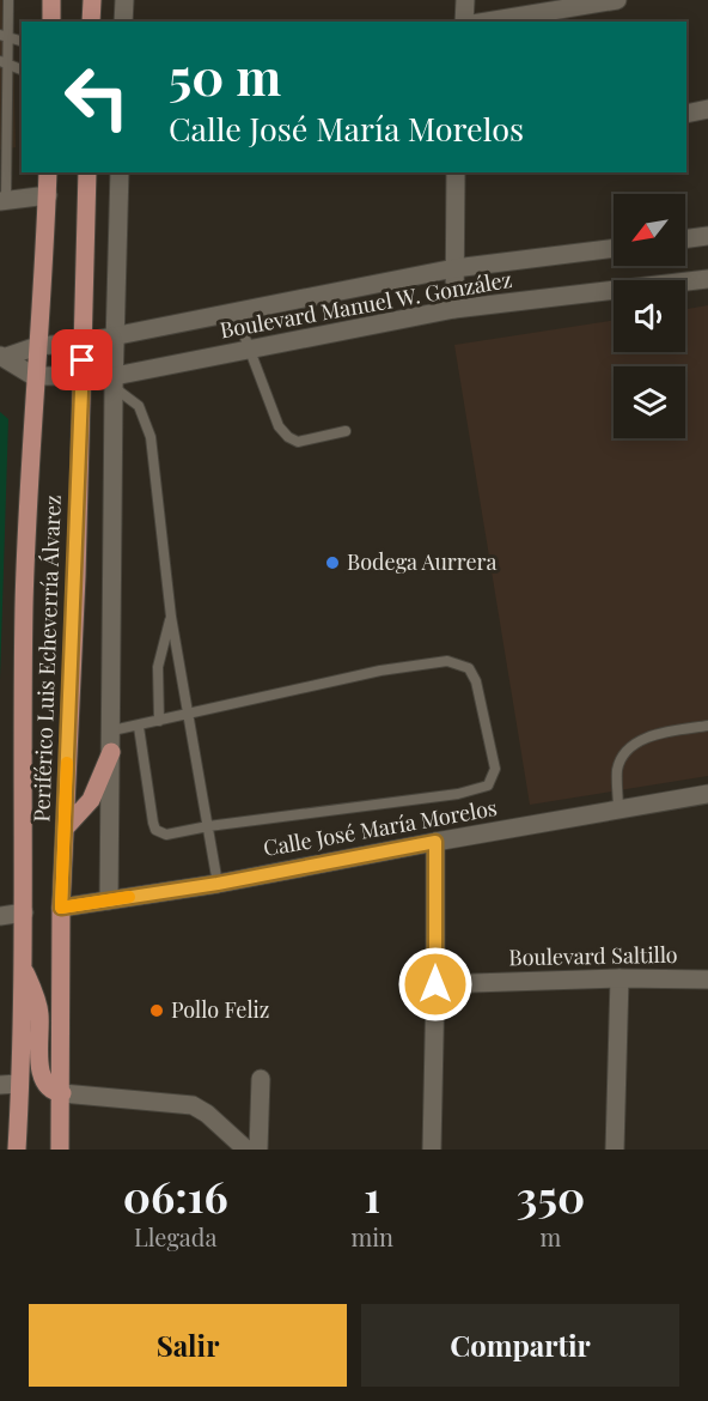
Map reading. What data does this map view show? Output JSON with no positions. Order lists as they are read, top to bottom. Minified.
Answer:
{"streets":{"main road":["Periférico Luis Echeverría Álvarez"],"street":["Boulevard Manuel W. González","Calle José María Morelos","Boulevard Saltillo"]},"crossings":[["Boulevard Manuel W. González","Periférico Luis Echeverría Álvarez"],["Periférico Luis Echeverría Álvarez","Calle José María Morelos"]],"places":["Bodega Aurrera","Pollo Feliz"],"north":"bottom left","page":{"turn":["50 m","Calle José María Morelos"],"eta":["06:16","Llegada","1","min","350","m"],"buttons":["Salir","Compartir"]}}
